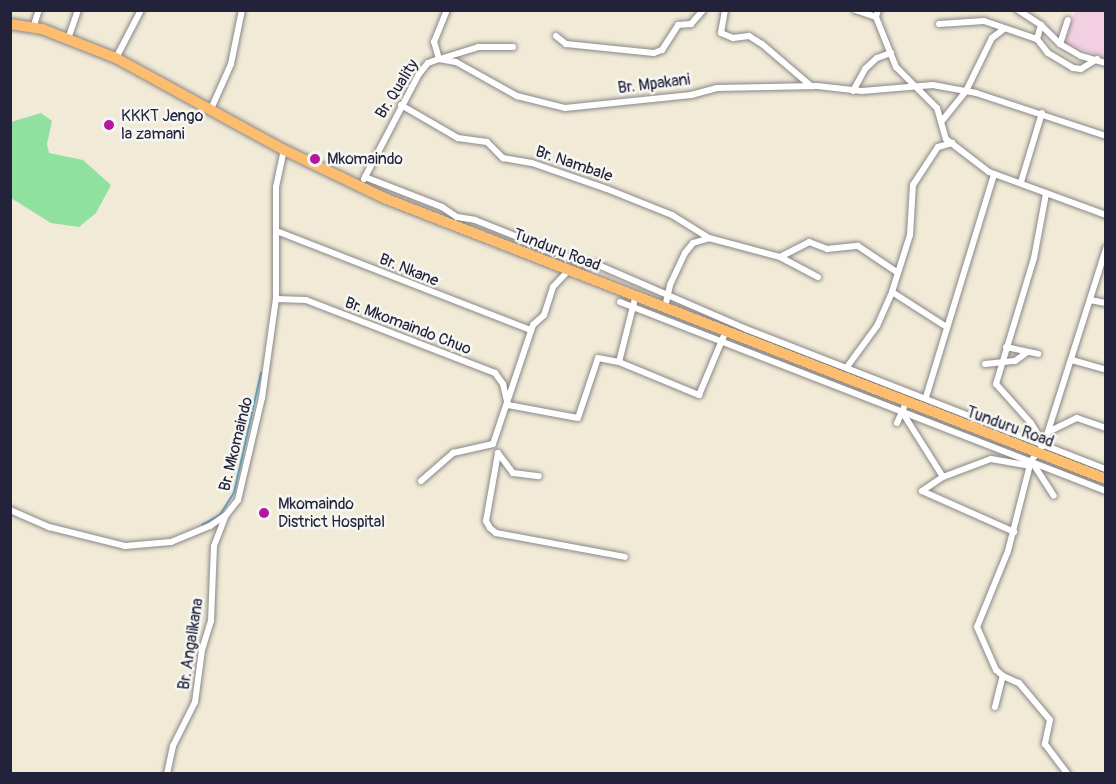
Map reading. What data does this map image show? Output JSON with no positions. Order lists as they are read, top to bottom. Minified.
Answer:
{"streets":{"highway":["Tunduru Road"],"street":["Br. Mpakani","Br. Quality","Br. Nambale","Br. Nkane","Br. Mkomaindo Chuo","Br. Mkomaindo","Br. Angalikana"]},"crossings":[["Br. Mpakani","Br. Quality"],["Br. Quality","Br. Nambale"],["Br. Quality","Tunduru Road"],["Tunduru Road","Br. Mkomaindo"],["Br. Nkane","Br. Mkomaindo"],["Br. Mkomaindo Chuo","Br. Mkomaindo"],["Br. Mkomaindo","Br. Angalikana"]],"places":["KKKT Jengo la zamani","Mkomaindo","Mkomaindo District Hospital"]}
